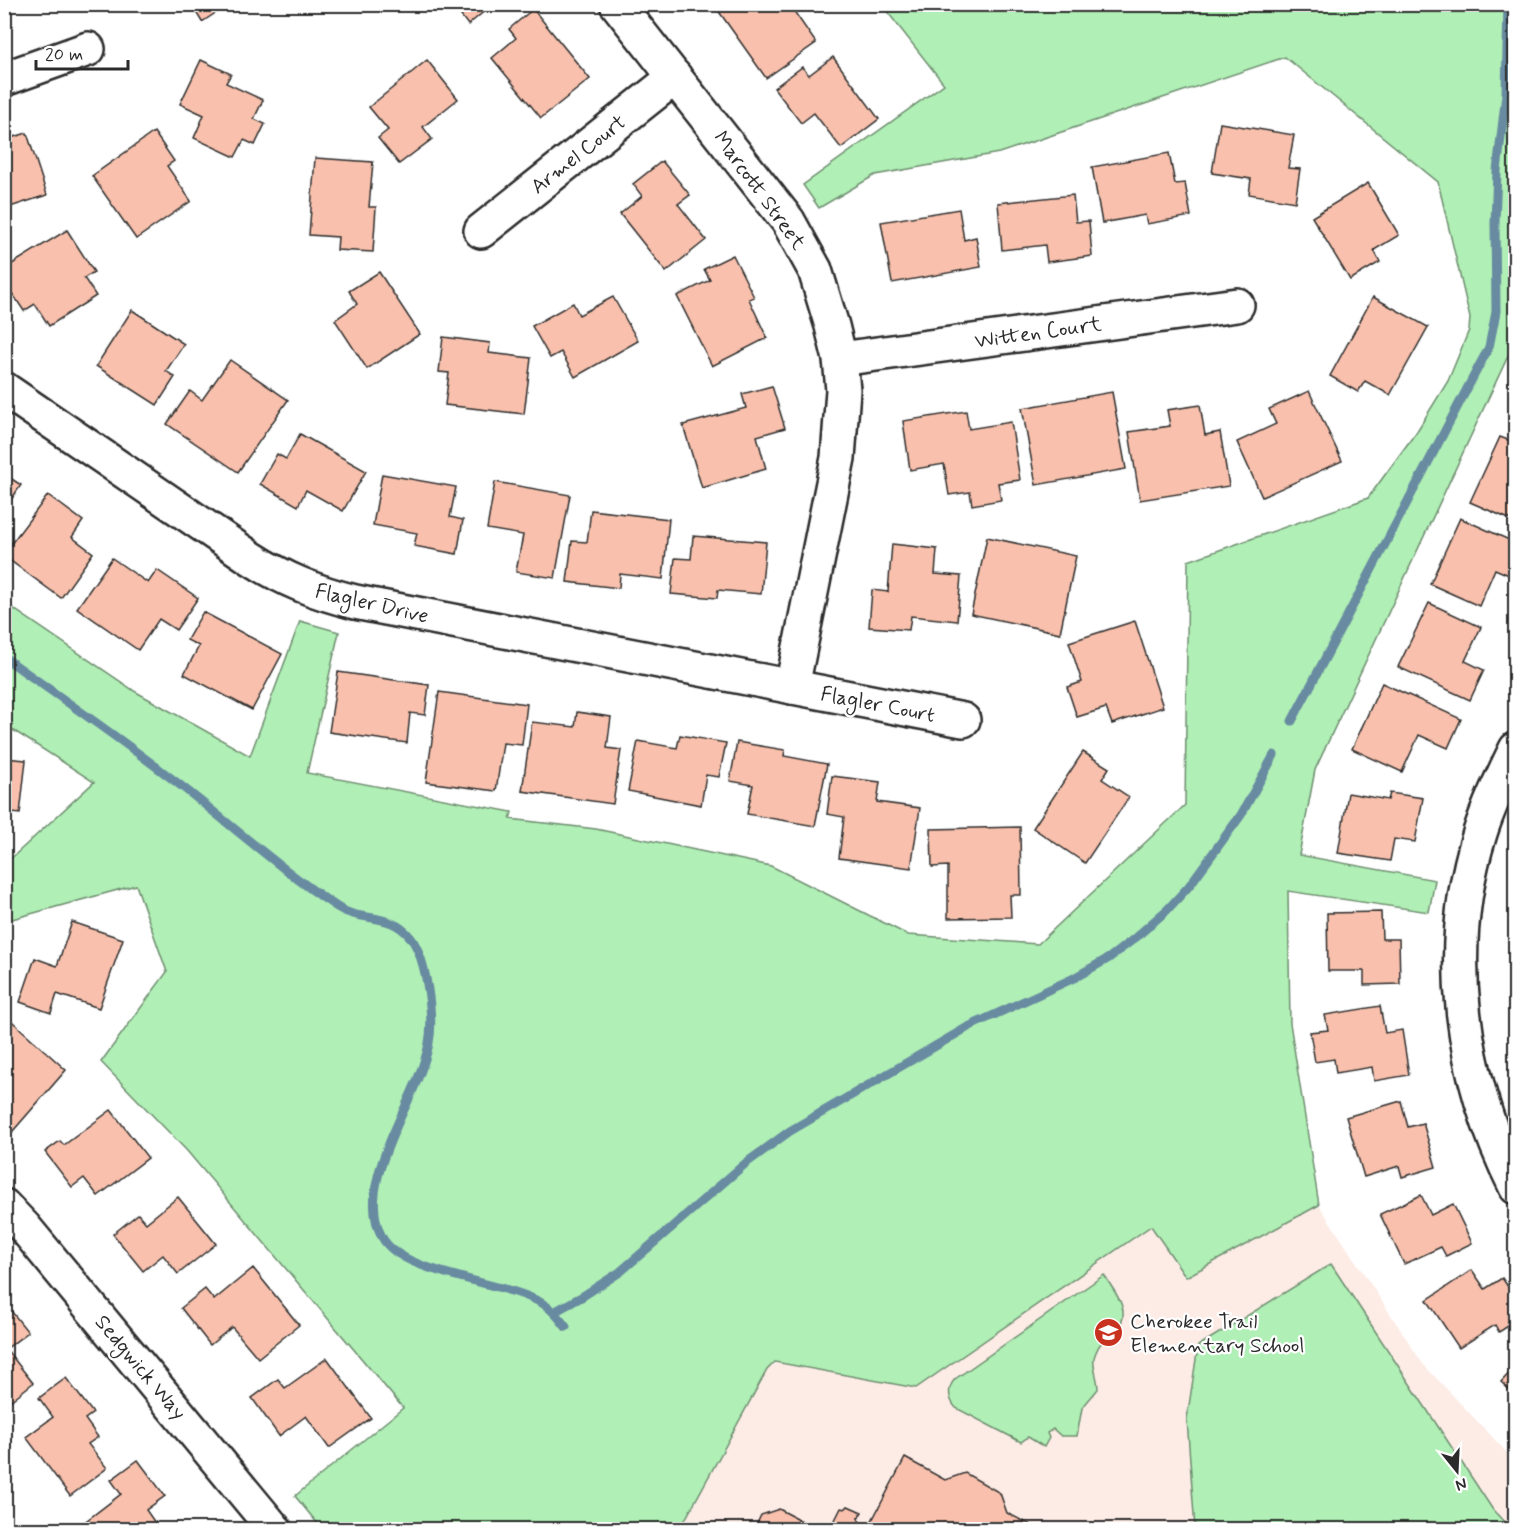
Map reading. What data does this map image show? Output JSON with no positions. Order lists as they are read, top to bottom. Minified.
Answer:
{"streets":{"street":["Armel Court","Marcott Street","Witten Court","Flagler Drive","Flagler Court","Sedgwick Way"]},"crossings":[["Armel Court","Marcott Street"],["Marcott Street","Witten Court"],["Marcott Street","Flagler Drive"],["Marcott Street","Flagler Court"],["Flagler Drive","Flagler Court"]],"places":{"school or university":["Cherokee Trail Elementary School"]},"scale_bar":"20 m","north":"bottom"}
